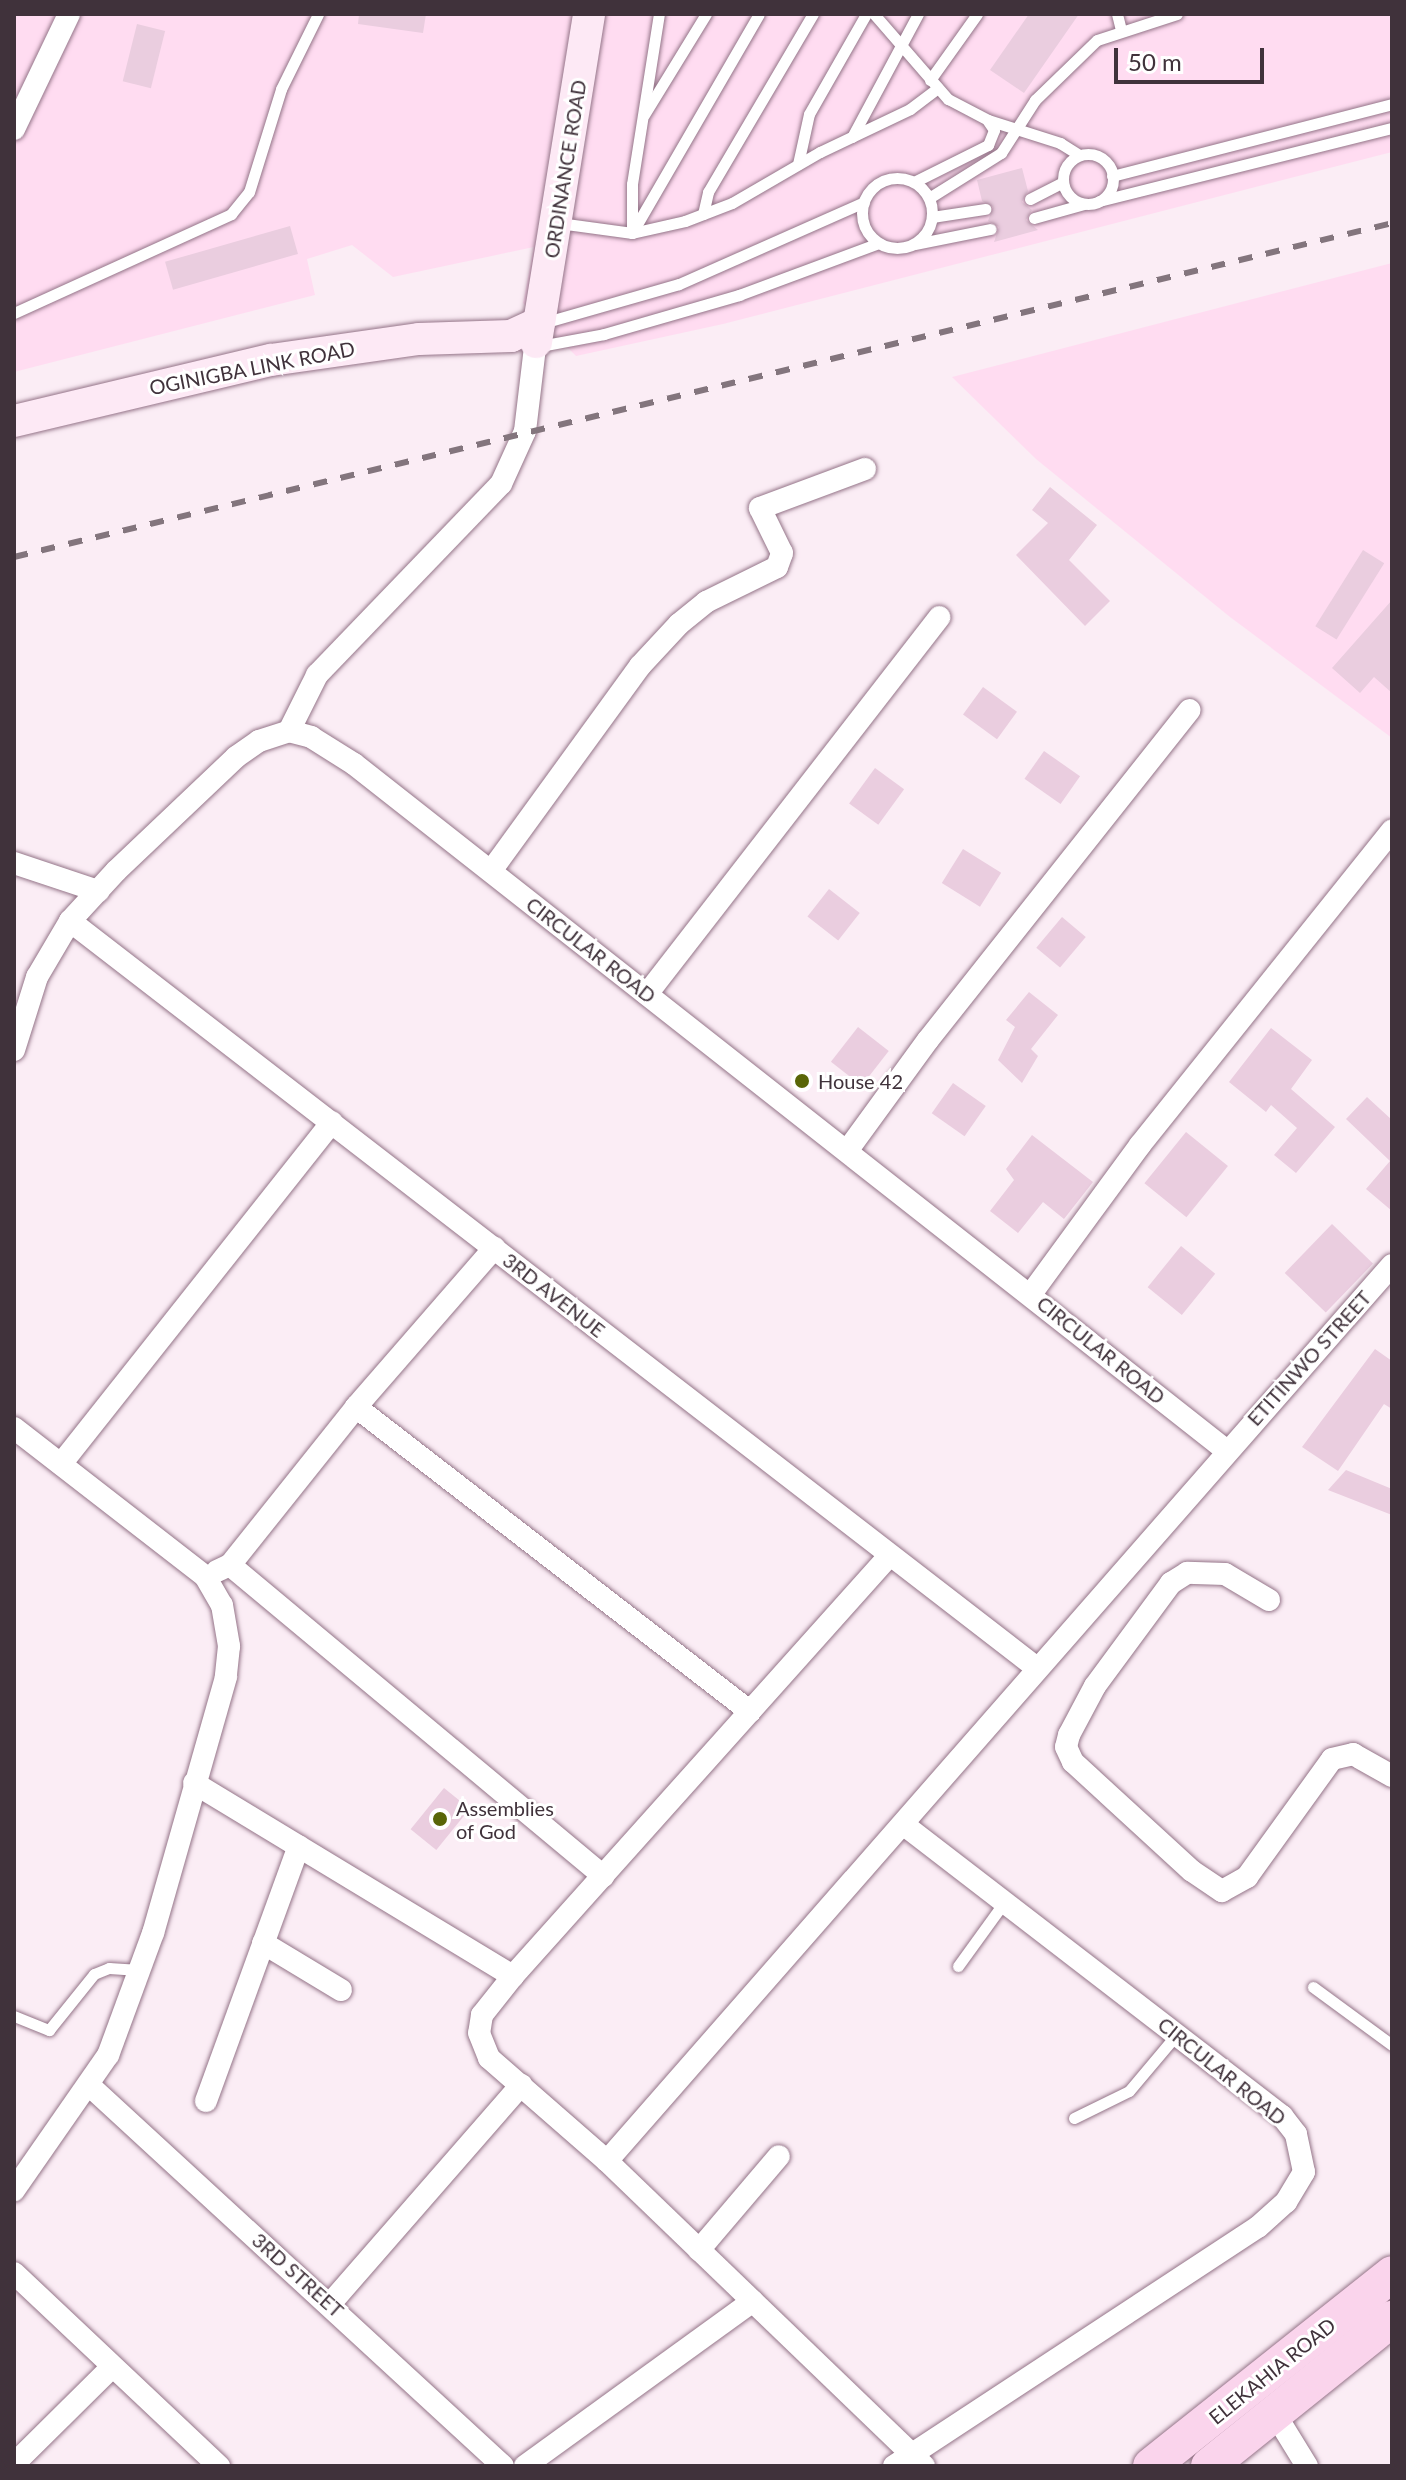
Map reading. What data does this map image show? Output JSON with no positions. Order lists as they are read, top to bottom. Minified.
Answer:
{"streets":{"main road":["ELEKAHIA ROAD"],"street":["ORDINANCE ROAD","OGINIGBA LINK ROAD","CIRCULAR ROAD","3RD AVENUE","ETITINWO STREET","3RD STREET"]},"crossings":[["ORDINANCE ROAD","OGINIGBA LINK ROAD"],["CIRCULAR ROAD","ETITINWO STREET"],["3RD AVENUE","ETITINWO STREET"]],"places":["House 42","Assemblies of God"],"scale_bar":"50 m"}
